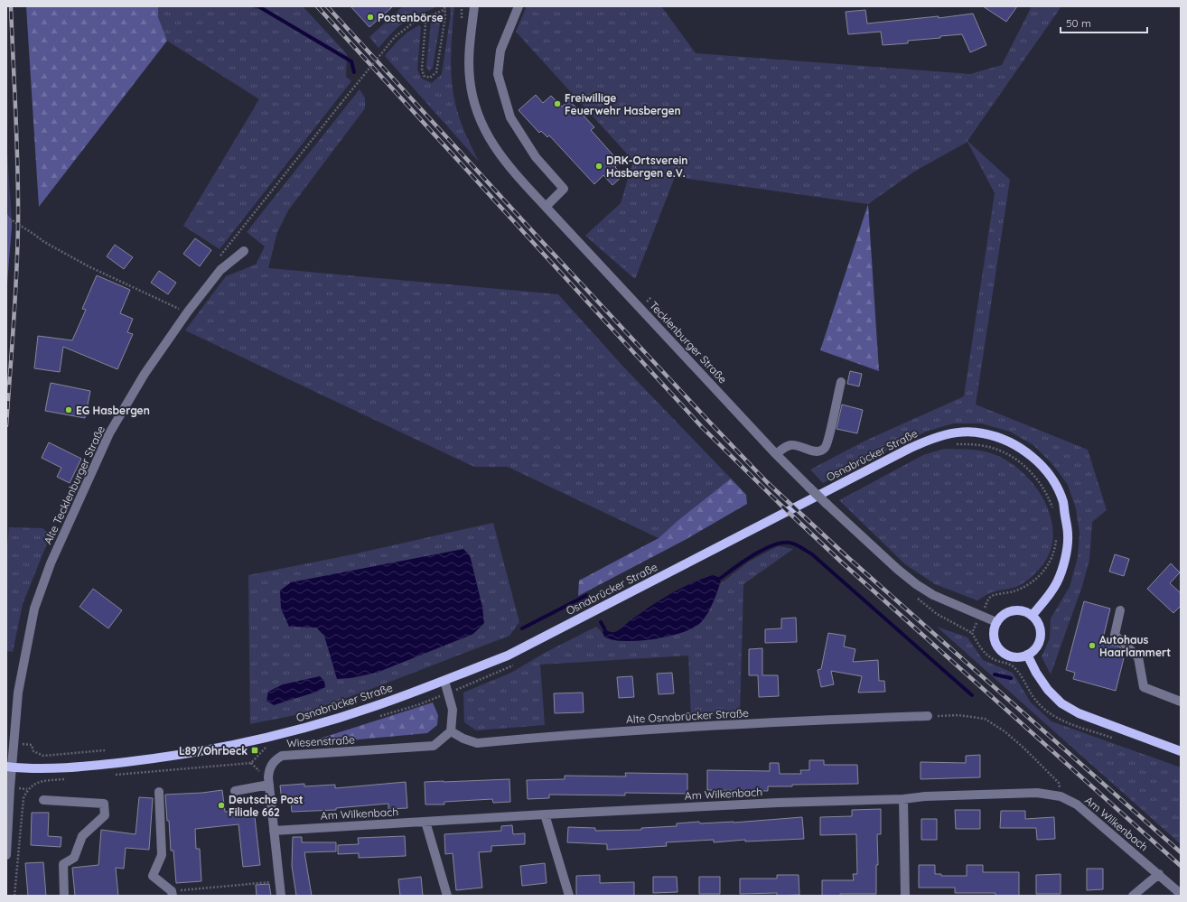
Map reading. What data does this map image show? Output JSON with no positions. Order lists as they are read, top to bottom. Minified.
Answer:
{"streets":{"main road":["Osnabrücker Straße"],"street":["Tecklenburger Straße","Alte Tecklenburger Straße","Alte Osnabrücker Straße","Wiesenstraße","Am Wilkenbach"]},"crossings":[["Tecklenburger Straße","Osnabrücker Straße"],["Osnabrücker Straße","Alte Tecklenburger Straße"],["Alte Osnabrücker Straße","Wiesenstraße"],["Wiesenstraße","Am Wilkenbach"]],"places":{"other":["Postenbörse","Freiwillige Feuerwehr Hasbergen","DRK-Ortsverein Hasbergen e.V.","EG Hasbergen","Autohaus Haarlammert","Deutsche Post Filiale 662"],"transit":["L89/Ohrbeck"]},"scale_bar":"50 m"}
